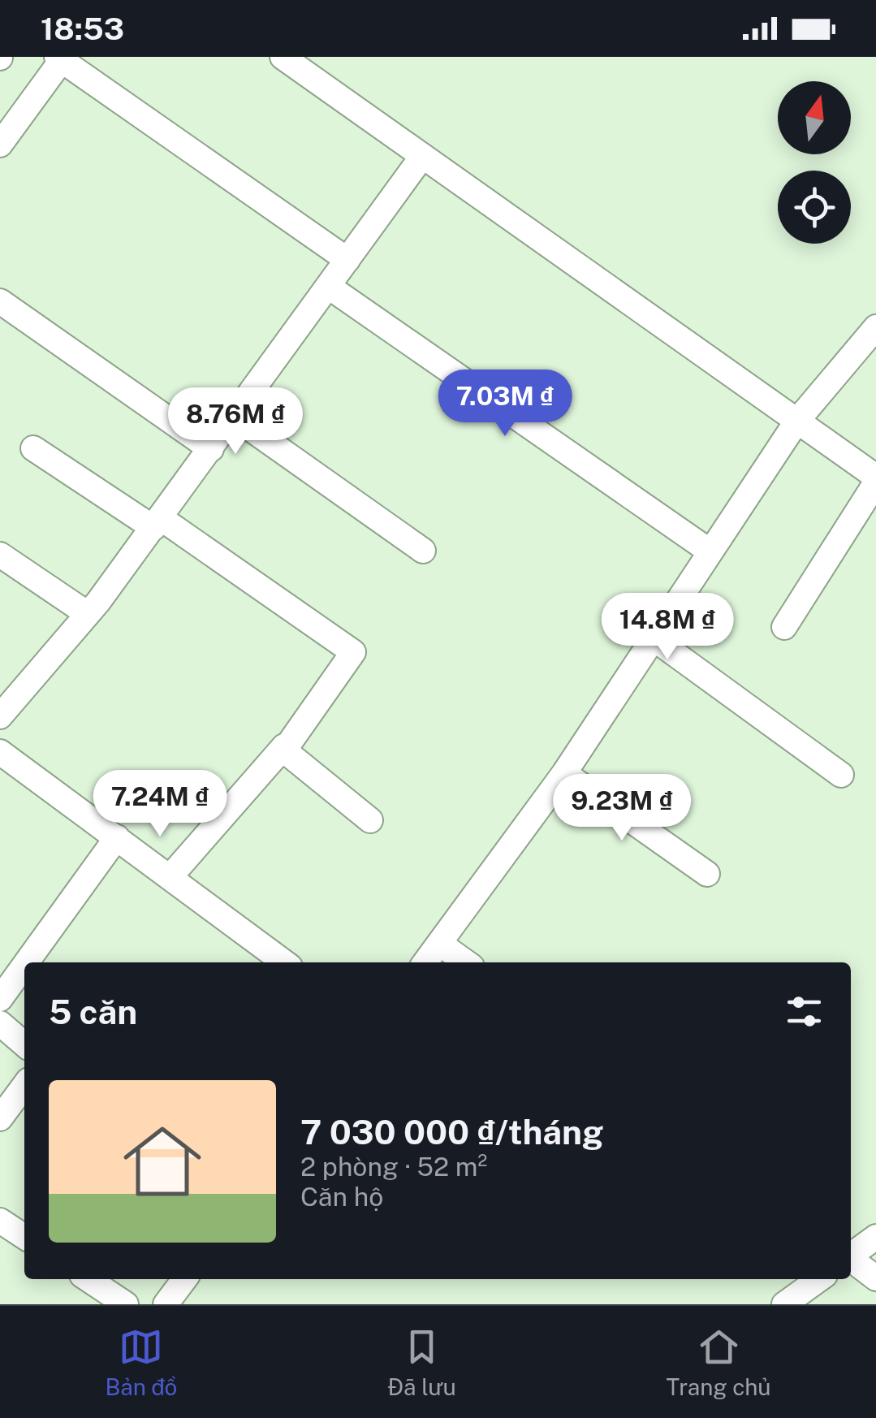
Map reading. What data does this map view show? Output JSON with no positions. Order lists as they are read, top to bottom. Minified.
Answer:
{"north":"top","page":{"status":"18:53","price":["7.03M ₫","8.76M ₫","14.8M ₫","7.24M ₫","9.23M ₫"],"heading":"5 căn","list":[{"name":"7 030 000 ₫/tháng","note":"2 phòng · 52 m² · Căn hộ"}],"tabs":["Bản đồ","Đã lưu","Trang chủ"]}}
